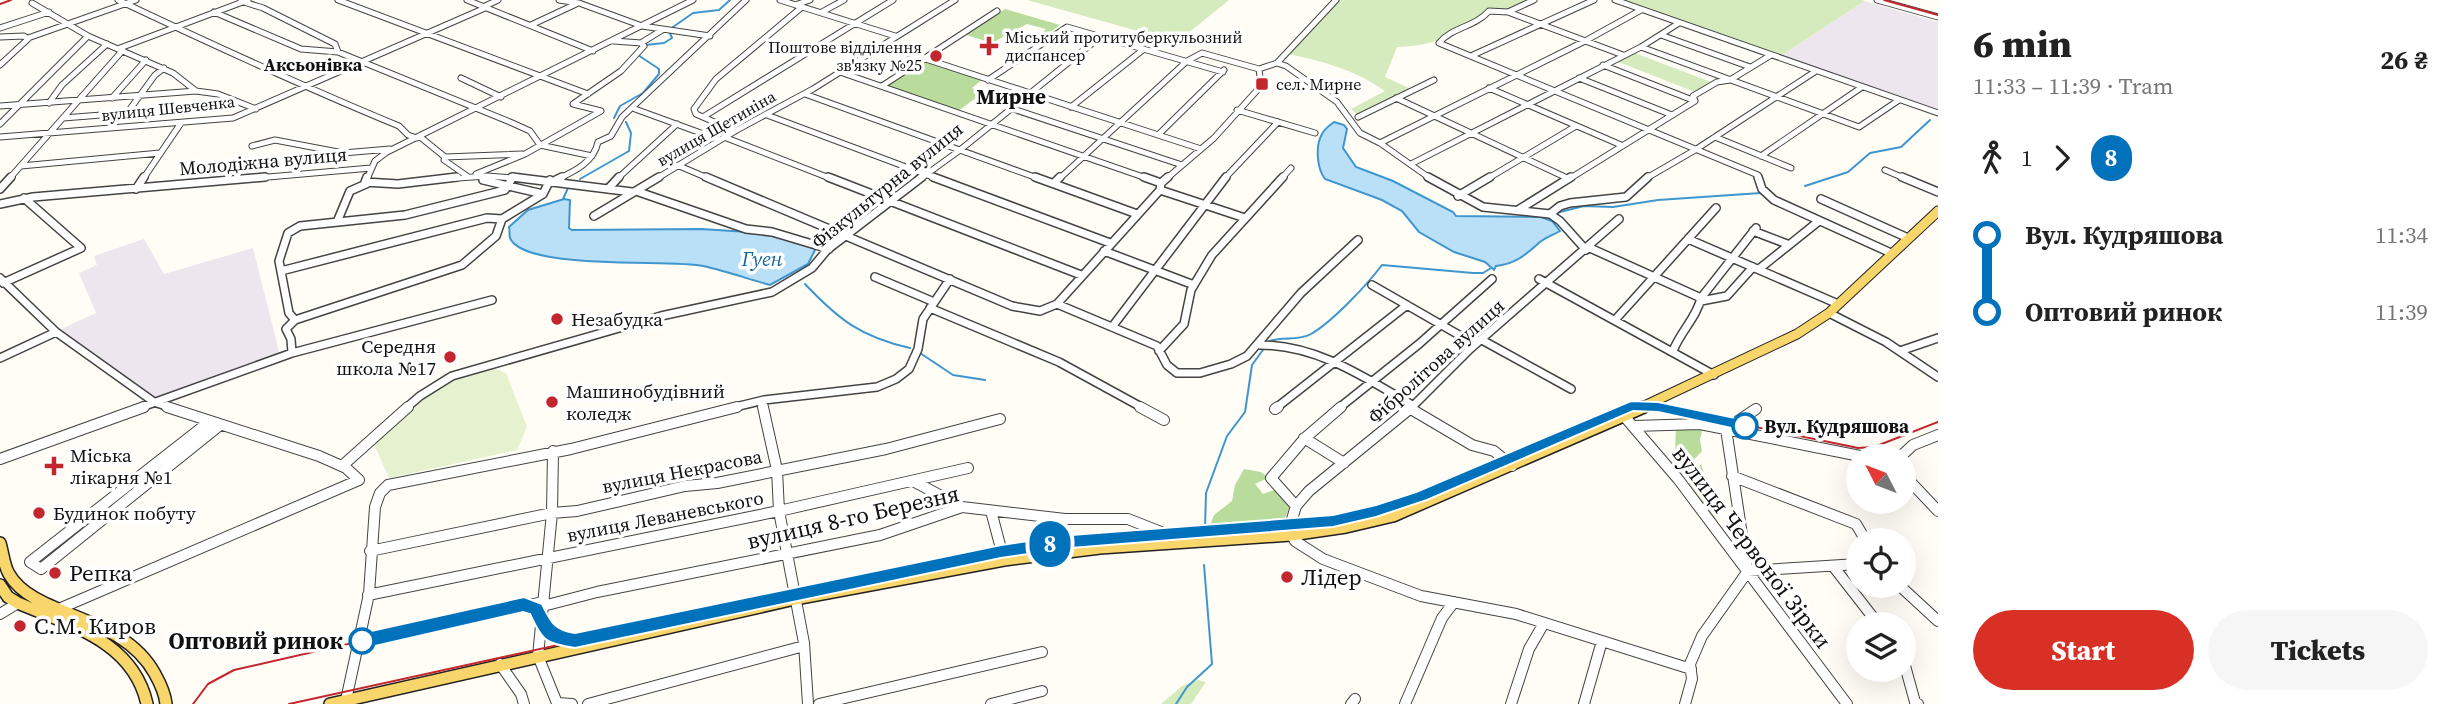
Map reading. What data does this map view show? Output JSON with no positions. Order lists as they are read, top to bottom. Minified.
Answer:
{"streets":{"street":["вулиця Шевченка","вулиця Щетиніна","Молодіжна вулиця","Фізкультурна вулиця","Фібролітова вулиця","вулиця Некрасова","вулиця Леваневського","вулиця 8-го Березня","вулиця Червоної Зірки"]},"crossings":[["вулиця Щетиніна","Молодіжна вулиця"],["Молодіжна вулиця","Фізкультурна вулиця"]],"districts":["Аксьонівка","Мирне"],"water":["Гуен"],"places":{"health":["Міський протитуберкульозний диспансер","Міська лікарня №1"],"other":["Поштове відділення зв'язку №25","Незабудка","Середня школа №17","Машинобудівний коледж","Вул. Кудряшова","Будинок побуту","Репка","Лідер","С.М. Киров","Оптовий ринок"],"transit":["сел. Мирне"]},"lines":["tram line 8"],"north":"top left","page":{"on_map":"8","heading":["6 min","11:33 – 11:39 · Tram","26 ₴"],"legs":["1","8"],"list":[{"name":"Вул. Кудряшова","value":"11:34"},{"name":"Оптовий ринок","value":"11:39"}],"buttons":["Start","Tickets"]}}
